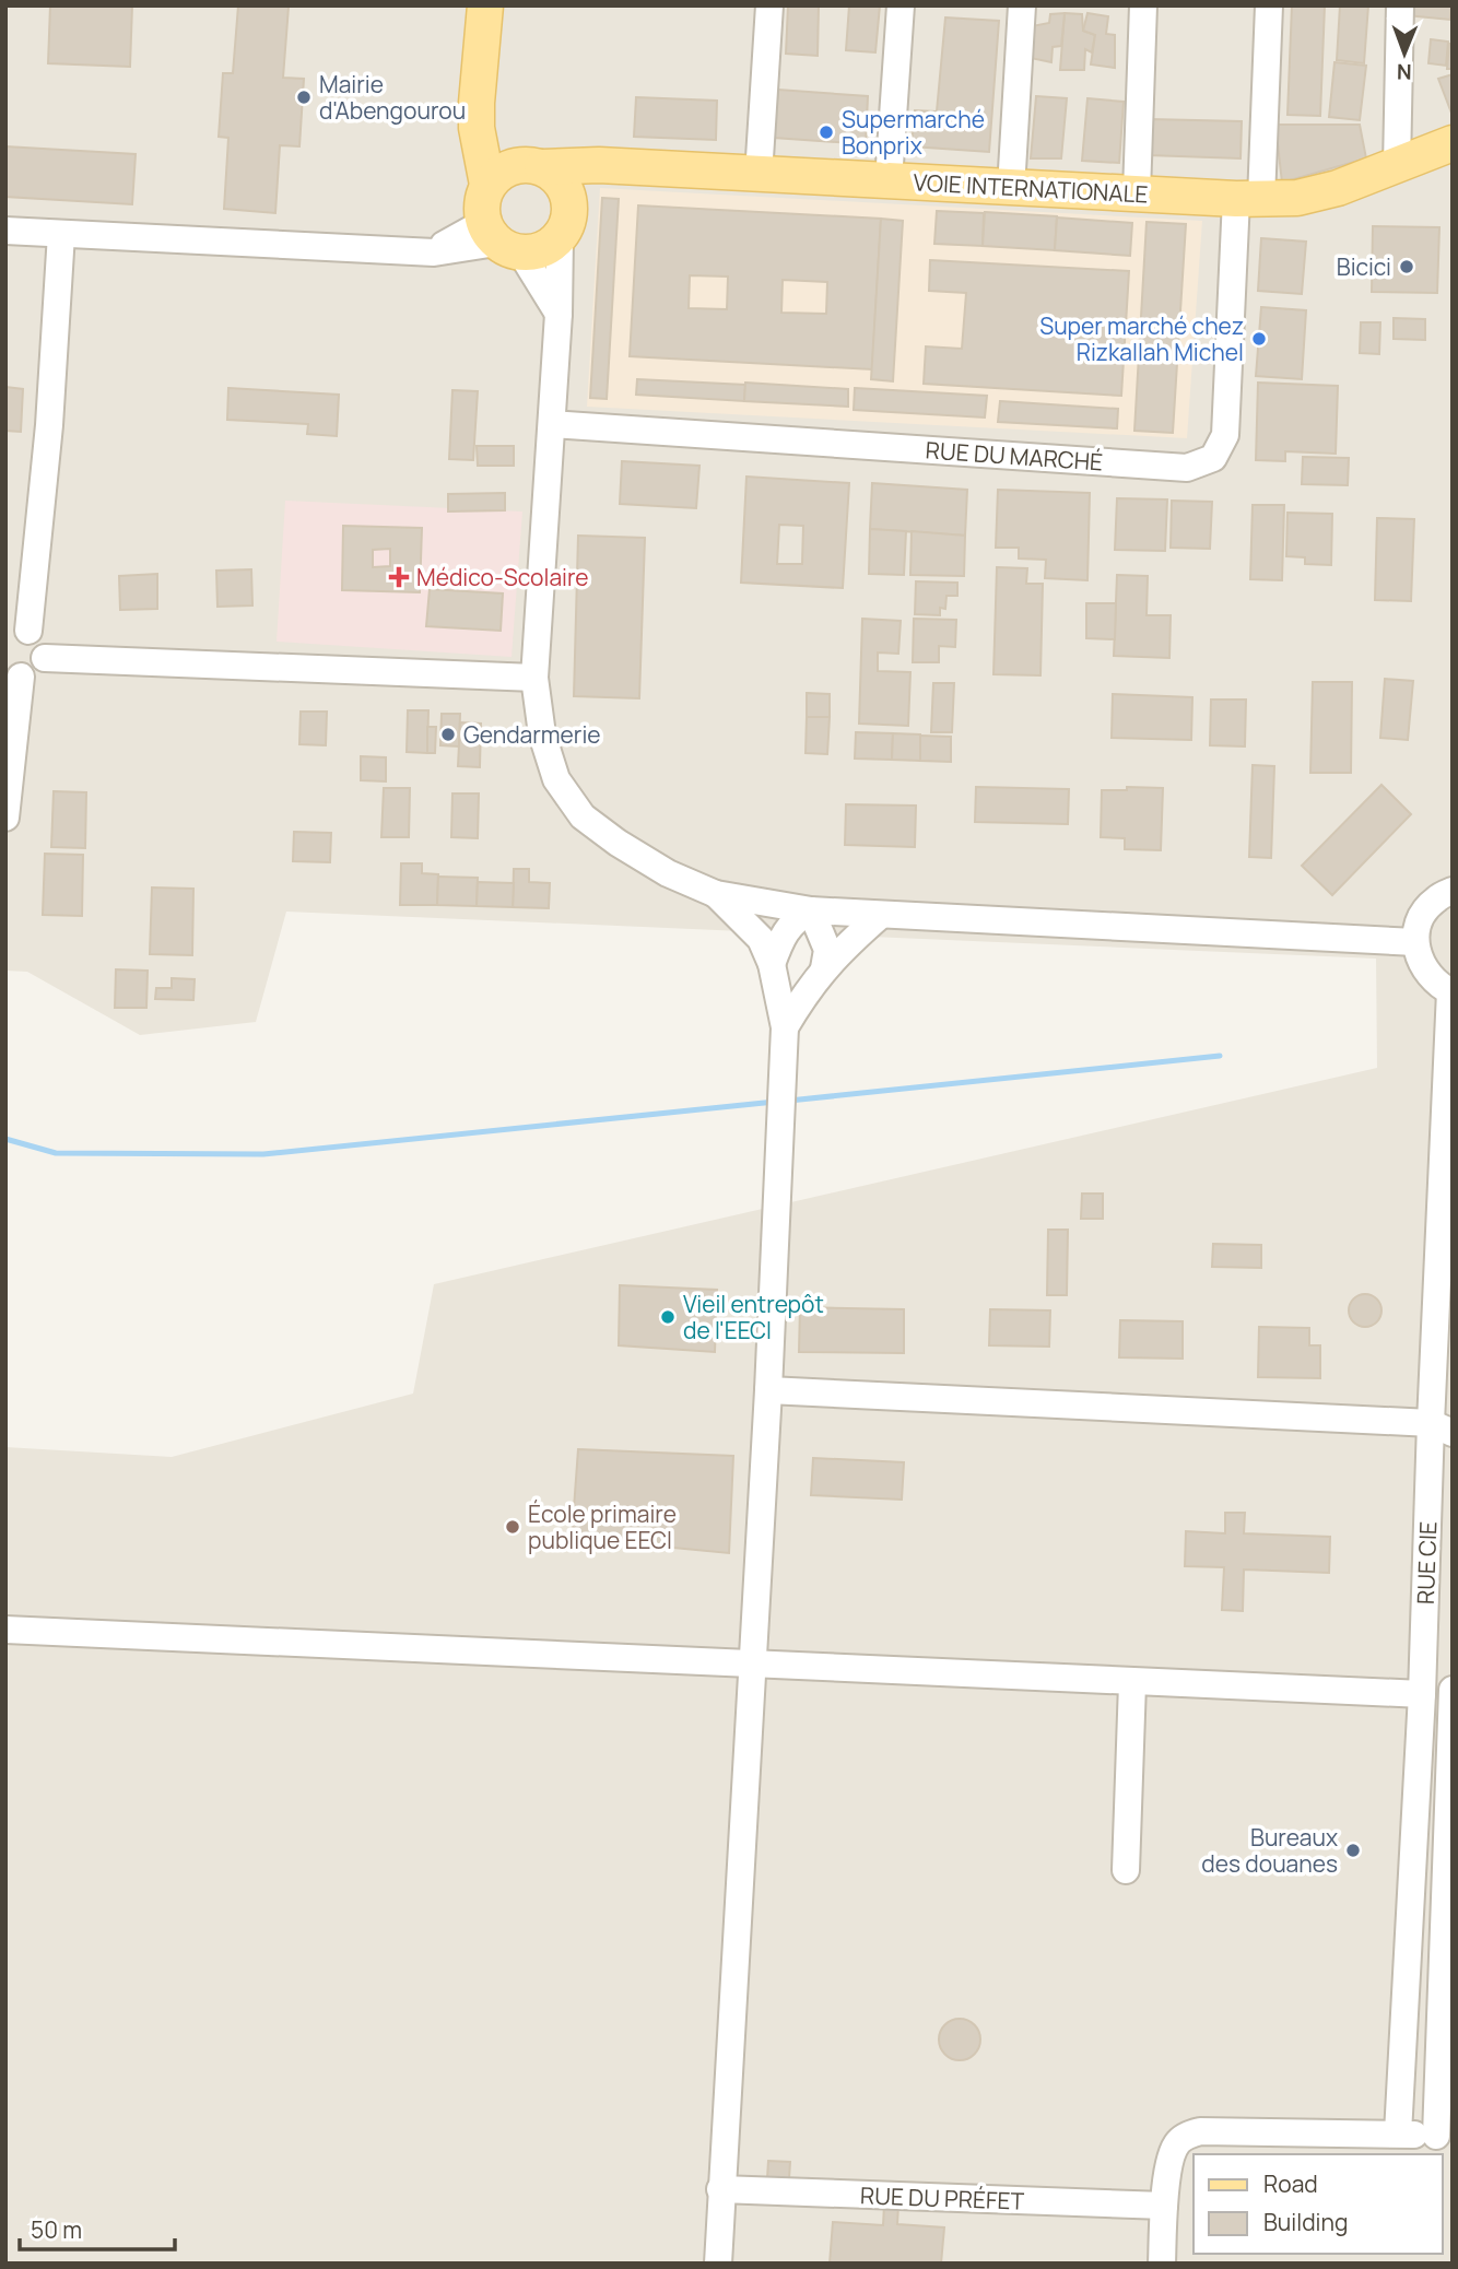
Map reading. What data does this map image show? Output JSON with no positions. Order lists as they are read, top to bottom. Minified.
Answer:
{"streets":{"main road":["VOIE INTERNATIONALE"],"street":["RUE DU MARCHÉ","RUE CIE","RUE DU PRÉFET"]},"crossings":[["VOIE INTERNATIONALE","RUE DU MARCHÉ"]],"places":{"other":["Mairie d'Abengourou","Supermarché Bonprix","Bicici","Super marché chez Rizkallah Michel","Gendarmerie","Vieil entrepôt de l'EECI","École primaire publique EECI","Bureaux des douanes"],"health":["Médico-Scolaire"]},"legend":["Road","Building"],"scale_bar":"50 m","north":"bottom"}
